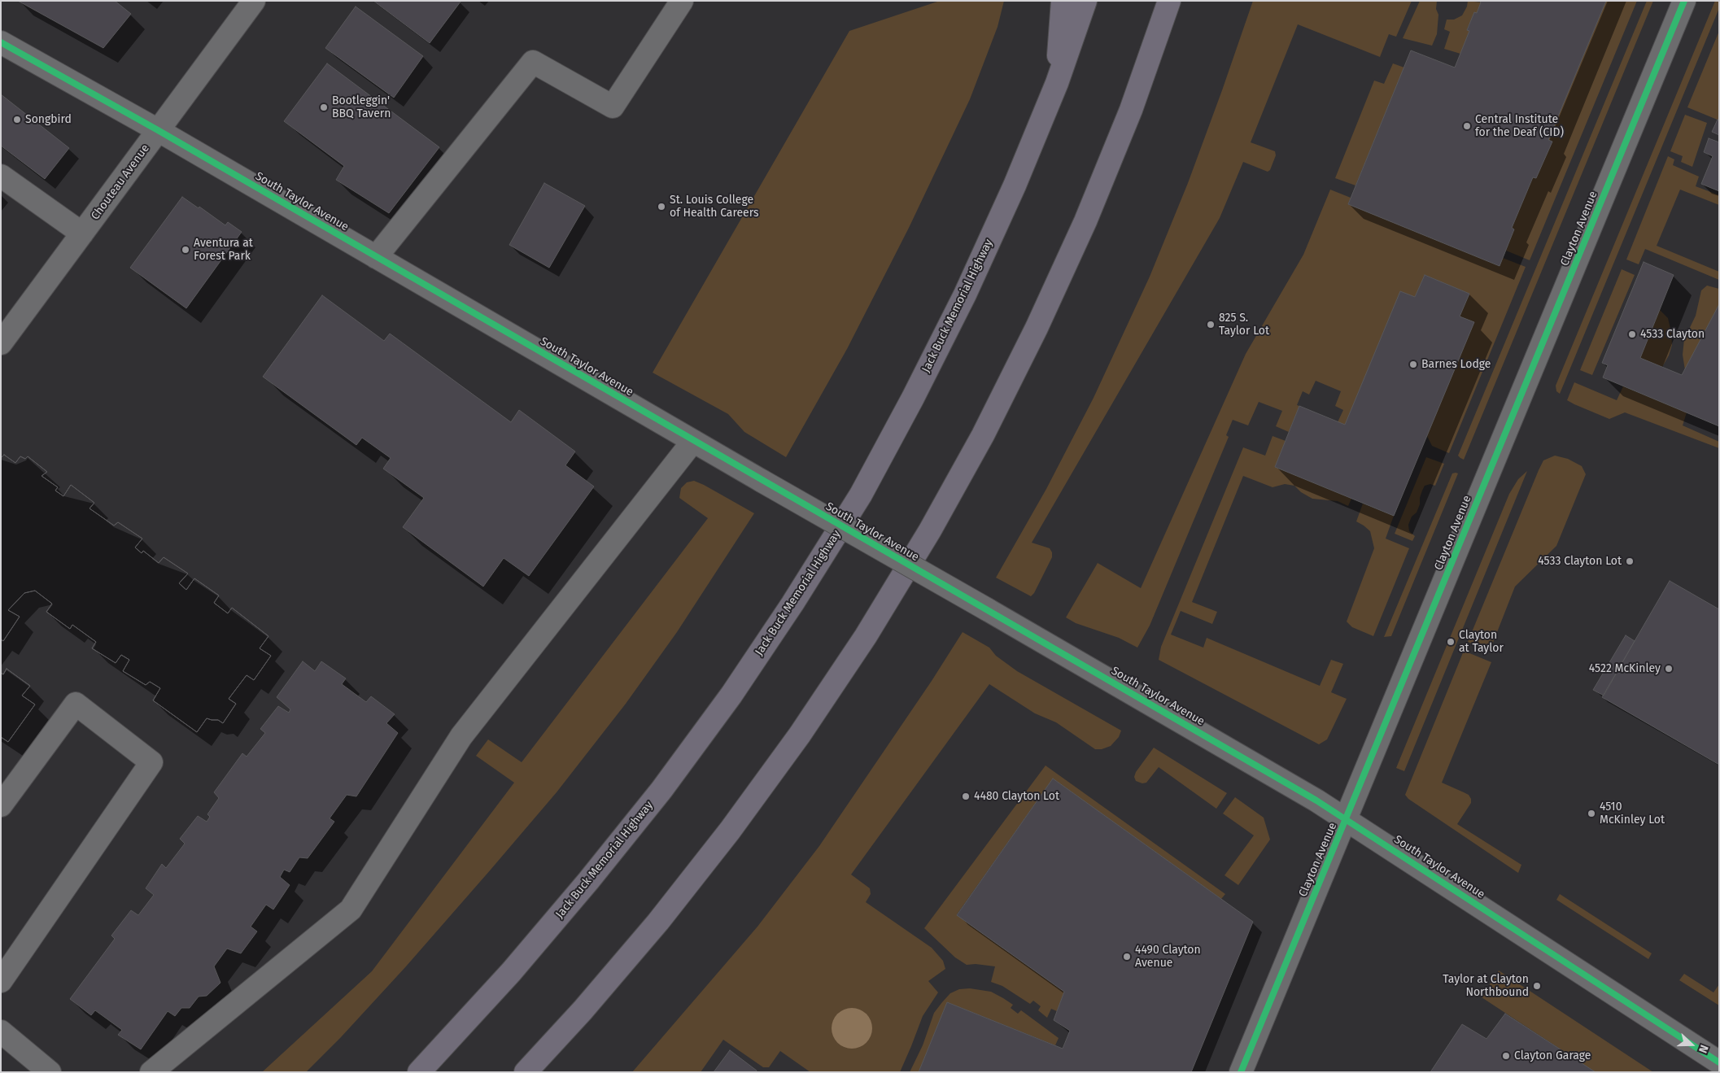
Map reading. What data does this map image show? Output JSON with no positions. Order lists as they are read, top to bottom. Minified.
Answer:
{"streets":{"highway":["Jack Buck Memorial Highway"],"street":["Chouteau Avenue","South Taylor Avenue","Clayton Avenue"]},"crossings":[["Chouteau Avenue","South Taylor Avenue"],["South Taylor Avenue","Clayton Avenue"]],"places":["Bootleggin' BBQ Tavern","Songbird","Central Institute for the Deaf (CID)","St. Louis College of Health Careers","Aventura at Forest Park","825 S. Taylor Lot","4533 Clayton","Barnes Lodge","4533 Clayton Lot","Clayton at Taylor","4522 McKinley","4480 Clayton Lot","4510 McKinley Lot","4490 Clayton Avenue","Taylor at Clayton Northbound","Clayton Garage"],"north":"right"}
